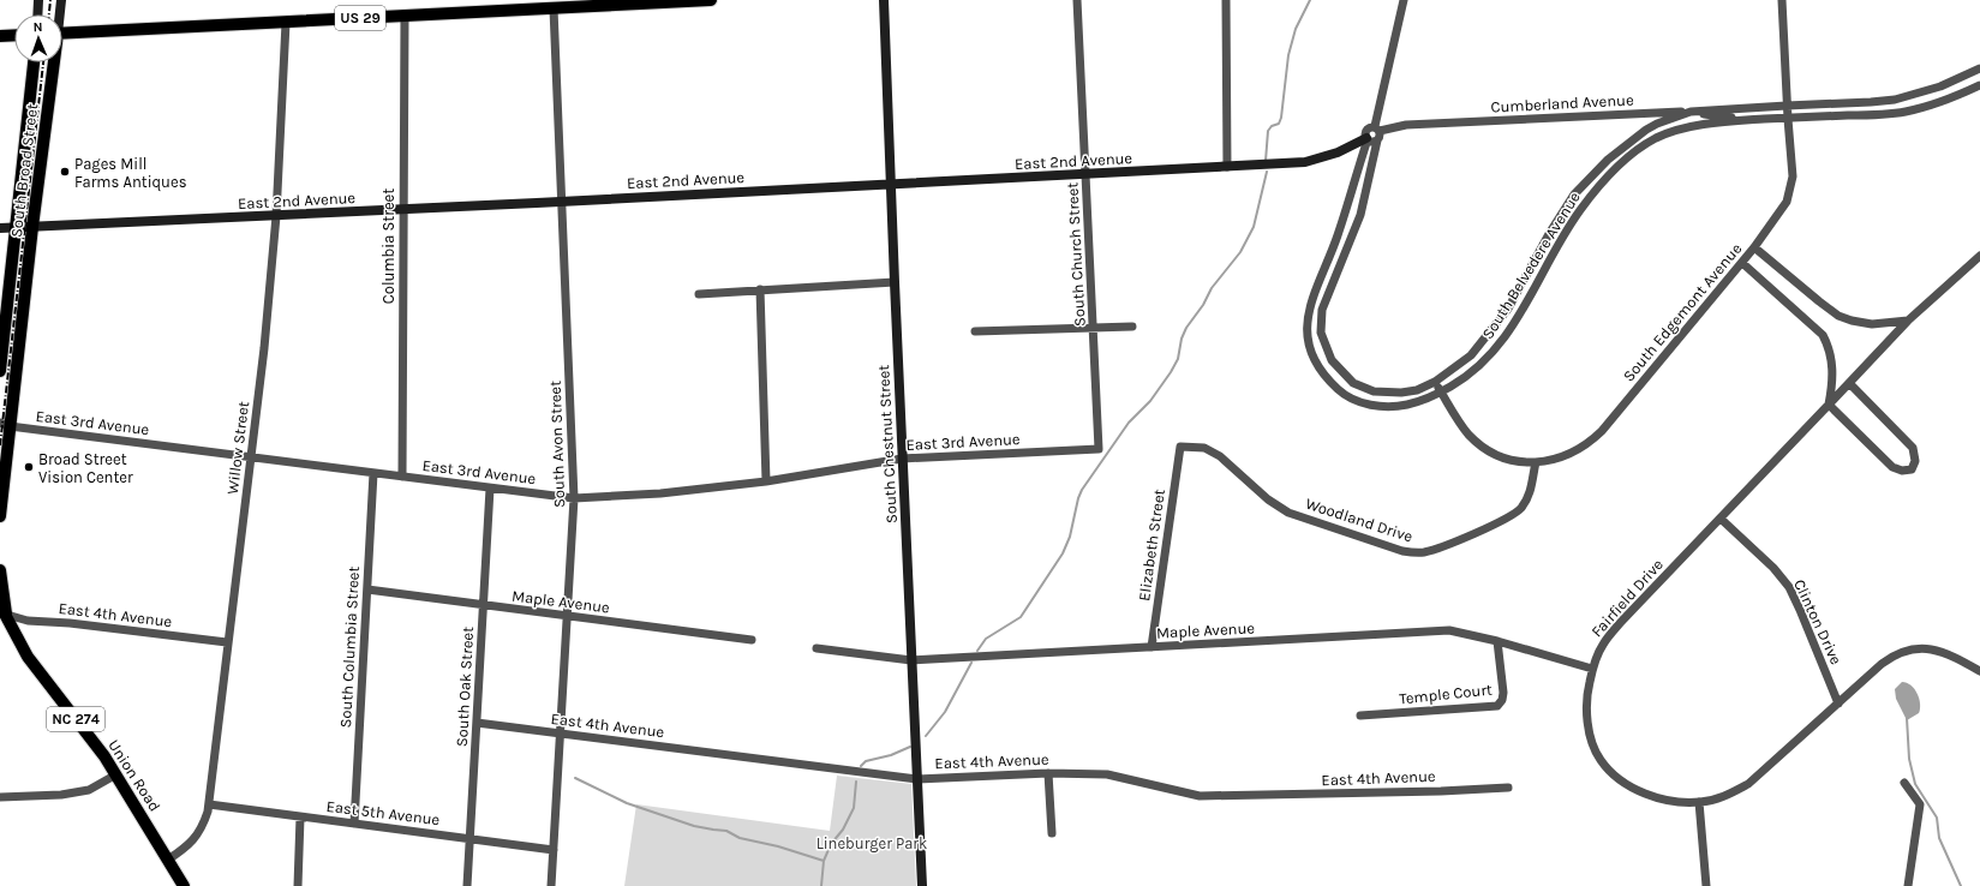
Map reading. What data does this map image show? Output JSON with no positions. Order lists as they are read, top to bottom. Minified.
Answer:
{"streets":{"main road":["US 29","South Broad Street","NC 274","Union Road"],"street":["Cumberland Avenue","East 2nd Avenue","Columbia Street","South Church Street","South Belvedere Avenue","South Edgemont Avenue","East 3rd Avenue","South Avon Street","South Chestnut Street","Willow Street","Woodland Drive","Elizabeth Street","Fairfield Drive","Maple Avenue","East 4th Avenue","Clinton Drive","South Columbia Street","South Oak Street","Temple Court","East 5th Avenue"]},"crossings":[["US 29","Columbia Street"],["US 29","South Avon Street"],["US 29","Willow Street"],["Cumberland Avenue","East 2nd Avenue"],["Cumberland Avenue","South Belvedere Avenue"],["East 2nd Avenue","South Broad Street"],["East 2nd Avenue","Columbia Street"],["East 2nd Avenue","South Church Street"],["East 2nd Avenue","South Belvedere Avenue"],["East 2nd Avenue","South Avon Street"],["East 2nd Avenue","South Chestnut Street"],["East 2nd Avenue","Willow Street"],["South Broad Street","East 3rd Avenue"],["Columbia Street","East 3rd Avenue"],["South Church Street","East 3rd Avenue"],["South Belvedere Avenue","South Edgemont Avenue"],["South Edgemont Avenue","Woodland Drive"],["East 3rd Avenue","South Avon Street"],["East 3rd Avenue","South Chestnut Street"],["East 3rd Avenue","Willow Street"],["East 3rd Avenue","South Columbia Street"],["East 3rd Avenue","South Oak Street"],["South Avon Street","Maple Avenue"],["South Avon Street","East 4th Avenue"],["South Avon Street","East 5th Avenue"],["South Chestnut Street","Maple Avenue"],["South Chestnut Street","East 4th Avenue"],["Willow Street","East 4th Avenue"],["Willow Street","Union Road"],["Willow Street","East 5th Avenue"],["Woodland Drive","Elizabeth Street"],["Elizabeth Street","Maple Avenue"],["Fairfield Drive","Maple Avenue"],["Fairfield Drive","Clinton Drive"],["Maple Avenue","South Columbia Street"],["Maple Avenue","South Oak Street"],["Maple Avenue","Temple Court"],["East 4th Avenue","South Oak Street"],["East 4th Avenue","NC 274"],["East 4th Avenue","Union Road"],["South Columbia Street","East 5th Avenue"],["South Oak Street","East 5th Avenue"],["NC 274","Union Road"]],"parks":["Lineburger Park"],"places":["Pages Mill Farms Antiques","Broad Street Vision Center"],"north":"top"}
